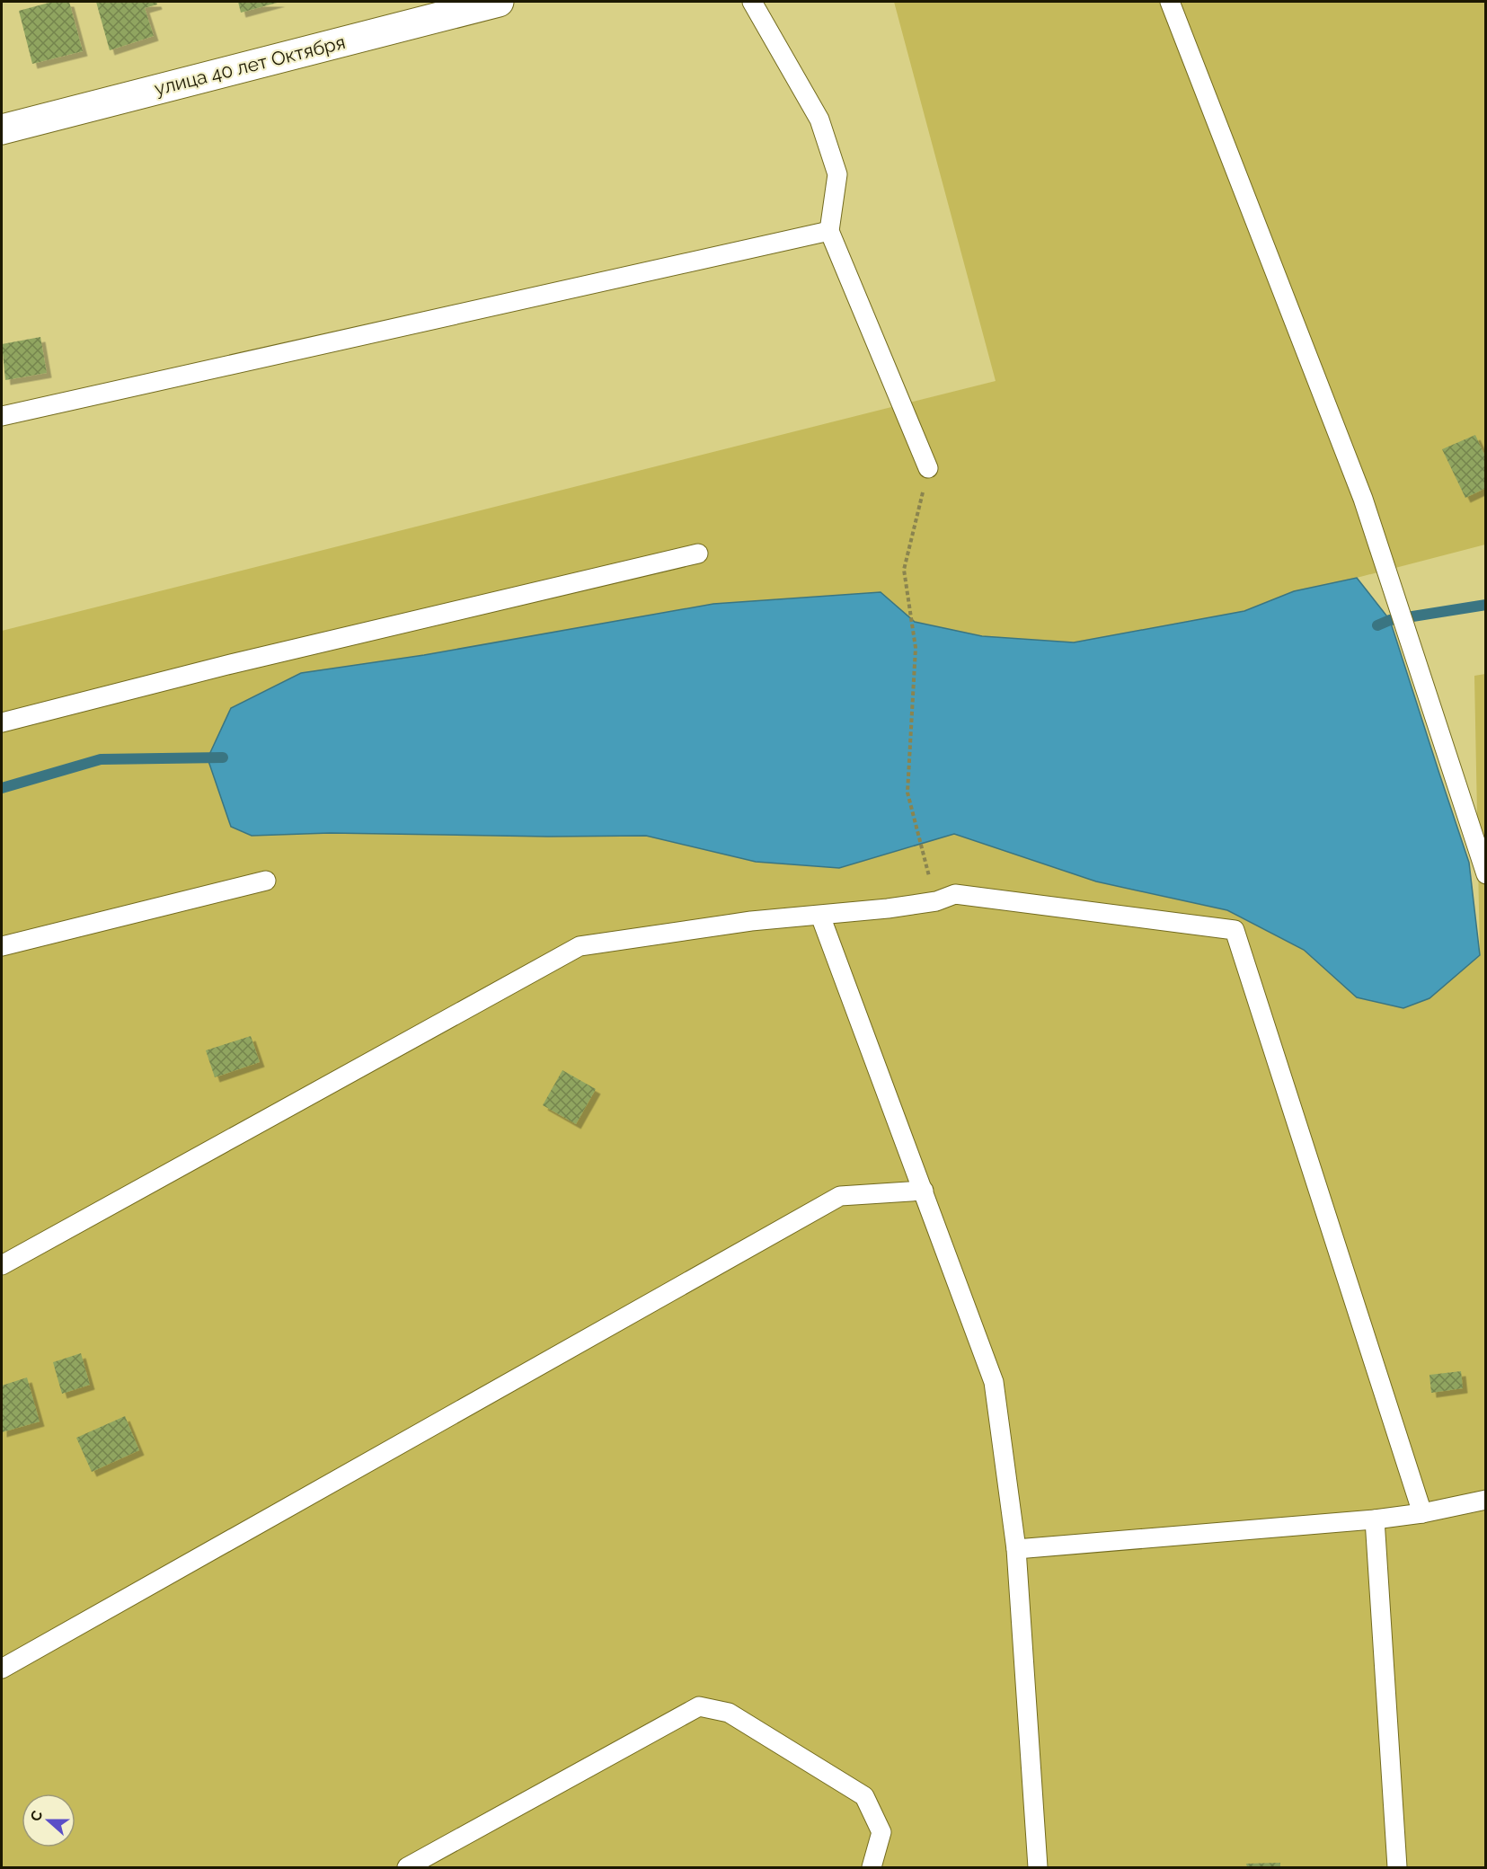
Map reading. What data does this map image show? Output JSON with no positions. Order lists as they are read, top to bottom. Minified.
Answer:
{"streets":{"street":["улица 40 лет Октября"]},"north":"left"}
